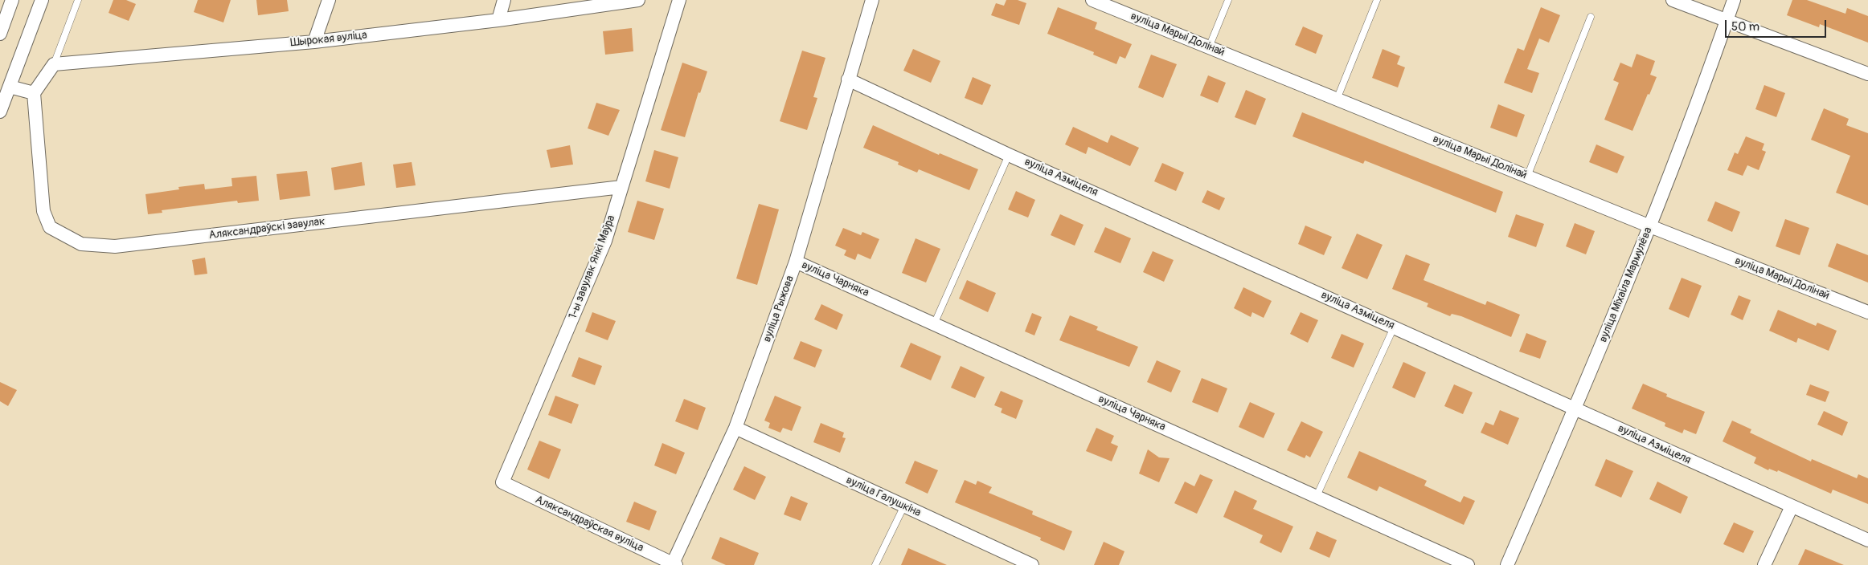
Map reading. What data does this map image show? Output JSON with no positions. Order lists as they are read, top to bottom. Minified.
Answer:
{"streets":{"street":["вуліца Марыі Долінай","Шырокая вуліца","вуліца Азміцеля","Аляксандраўскі завулак","1-ы завулак Янкі Маўра","вуліца Чарняка","вуліца Міхаіла Мармулёва","вуліца Рыжова","вуліца Галушкіна","Аляксандраўская вуліца"]},"crossings":[["вуліца Марыі Долінай","вуліца Міхаіла Мармулёва"],["вуліца Азміцеля","вуліца Міхаіла Мармулёва"],["вуліца Азміцеля","вуліца Рыжова"],["Аляксандраўскі завулак","1-ы завулак Янкі Маўра"],["1-ы завулак Янкі Маўра","Аляксандраўская вуліца"],["вуліца Чарняка","вуліца Рыжова"],["вуліца Рыжова","вуліца Галушкіна"],["вуліца Рыжова","Аляксандраўская вуліца"]],"scale_bar":"50 m"}
